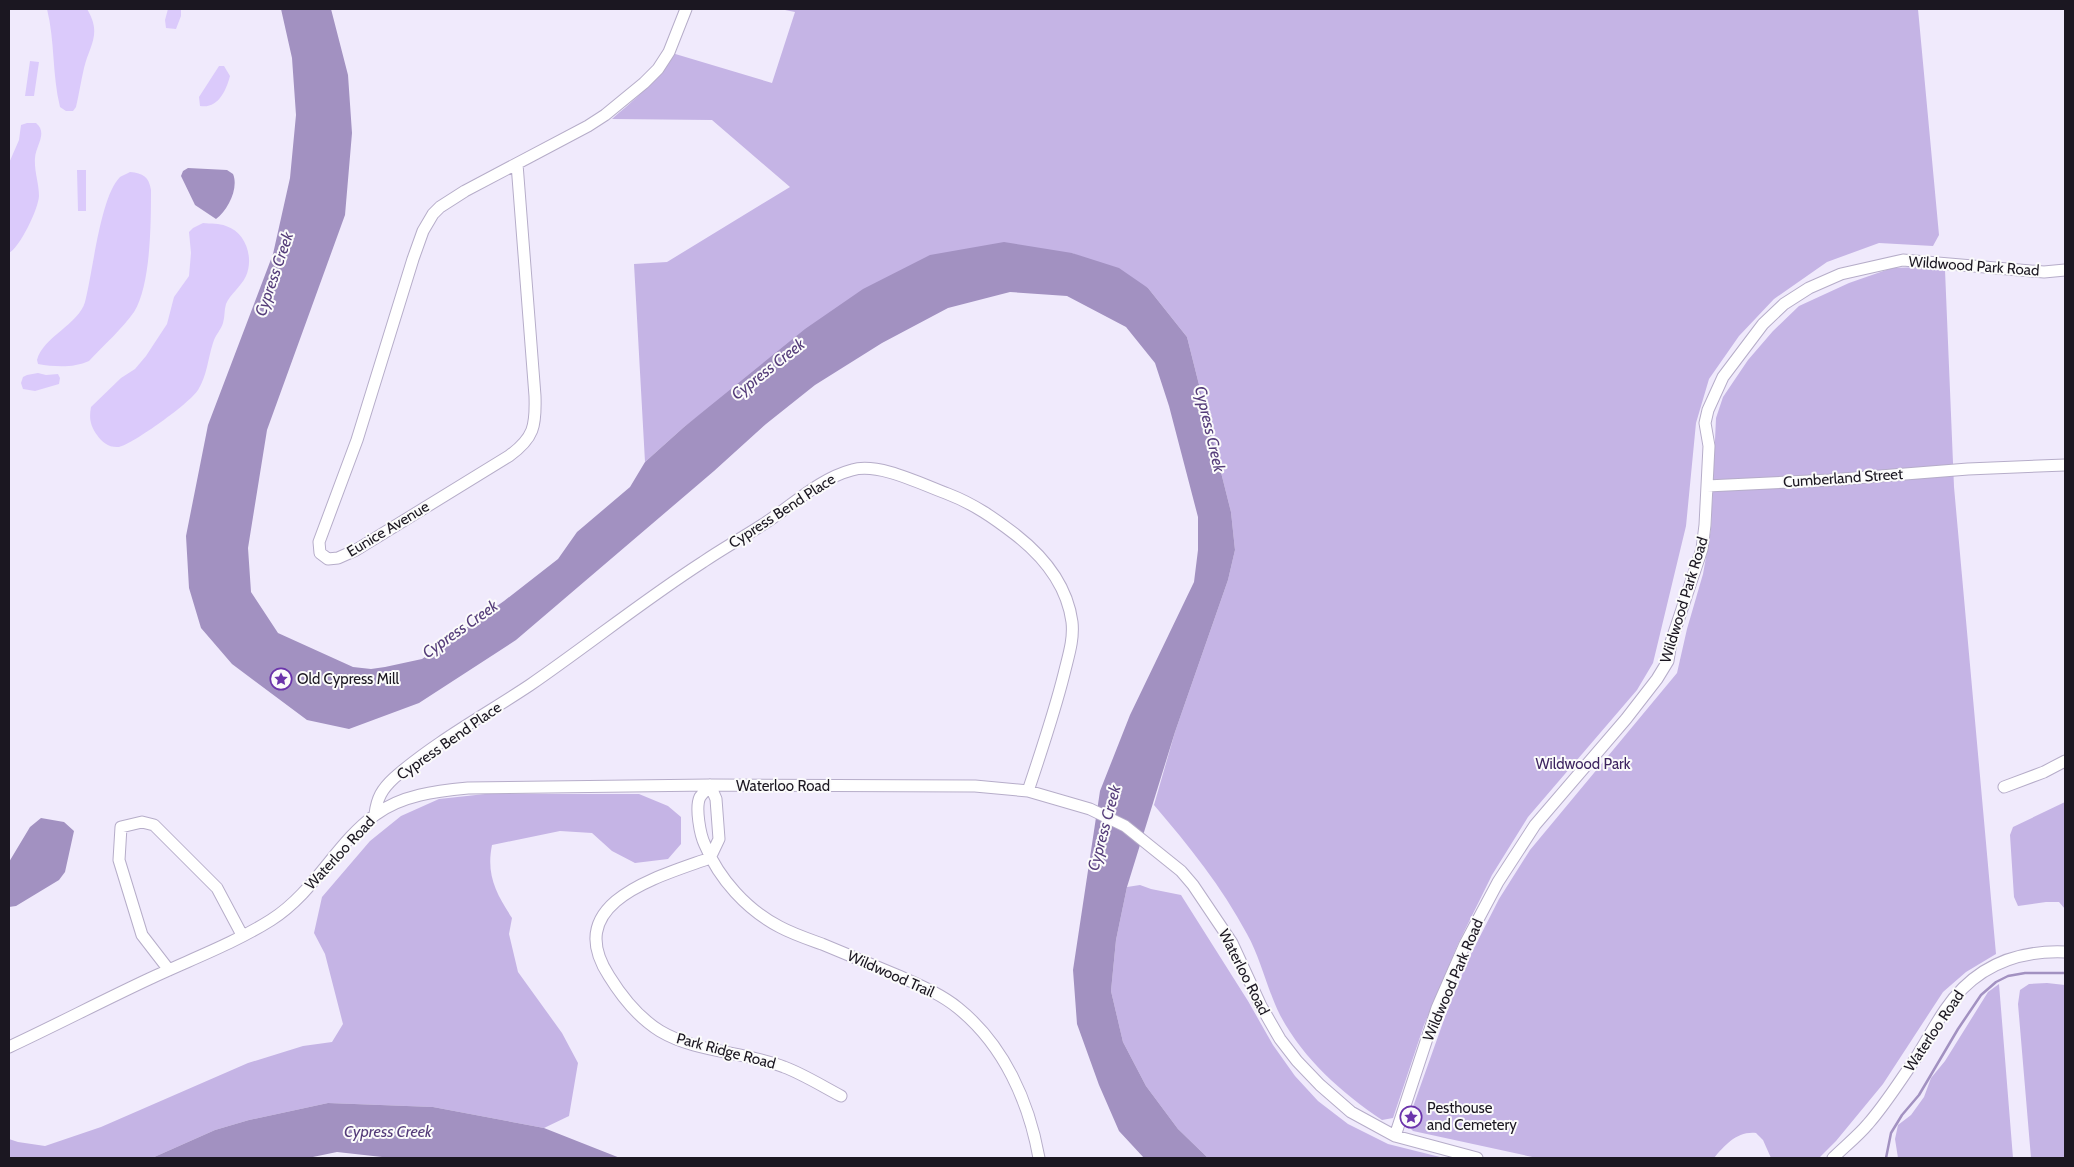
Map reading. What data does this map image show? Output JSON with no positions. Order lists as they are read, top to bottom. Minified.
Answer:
{"streets":{"street":["Wildwood Park Road","Cumberland Street","Cypress Bend Place","Eunice Avenue","Waterloo Road","Wildwood Trail","Park Ridge Road"]},"crossings":[["Wildwood Park Road","Cumberland Street"],["Wildwood Park Road","Waterloo Road"],["Cypress Bend Place","Waterloo Road"],["Waterloo Road","Wildwood Trail"],["Wildwood Trail","Park Ridge Road"]],"water":["Cypress Creek"],"parks":["Wildwood Park"],"places":{"place":["Old Cypress Mill","Pesthouse and Cemetery"]}}
